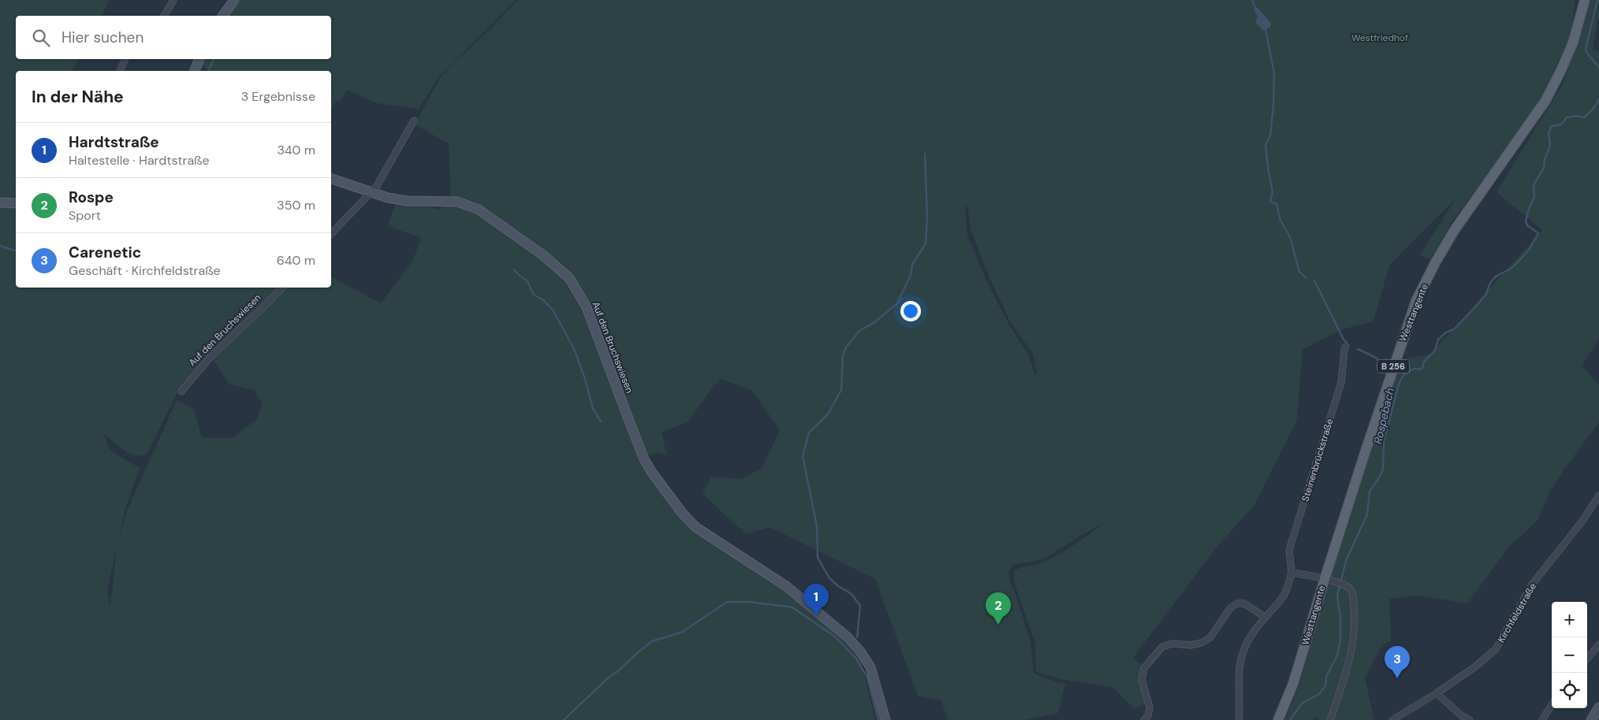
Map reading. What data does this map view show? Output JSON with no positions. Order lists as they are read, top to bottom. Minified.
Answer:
{"streets":{"main road":["Westtangente","B 256"],"street":["Auf den Bruchswiesen","Steinenbrückstraße","Kirchfeldstraße"]},"water":["Rospebach"],"parks":["Westfriedhof"],"page":{"search":"Hier suchen","heading":["In der Nähe","3 Ergebnisse"],"list":[{"mark":"1","name":"Hardtstraße","note":"Haltestelle · Hardtstraße","value":"340 m"},{"mark":"2","name":"Rospe","note":"Sport","value":"350 m"},{"mark":"3","name":"Carenetic","note":"Geschäft · Kirchfeldstraße","value":"640 m"}],"pins":["1","2","3"],"map_buttons":["+","−"]}}
